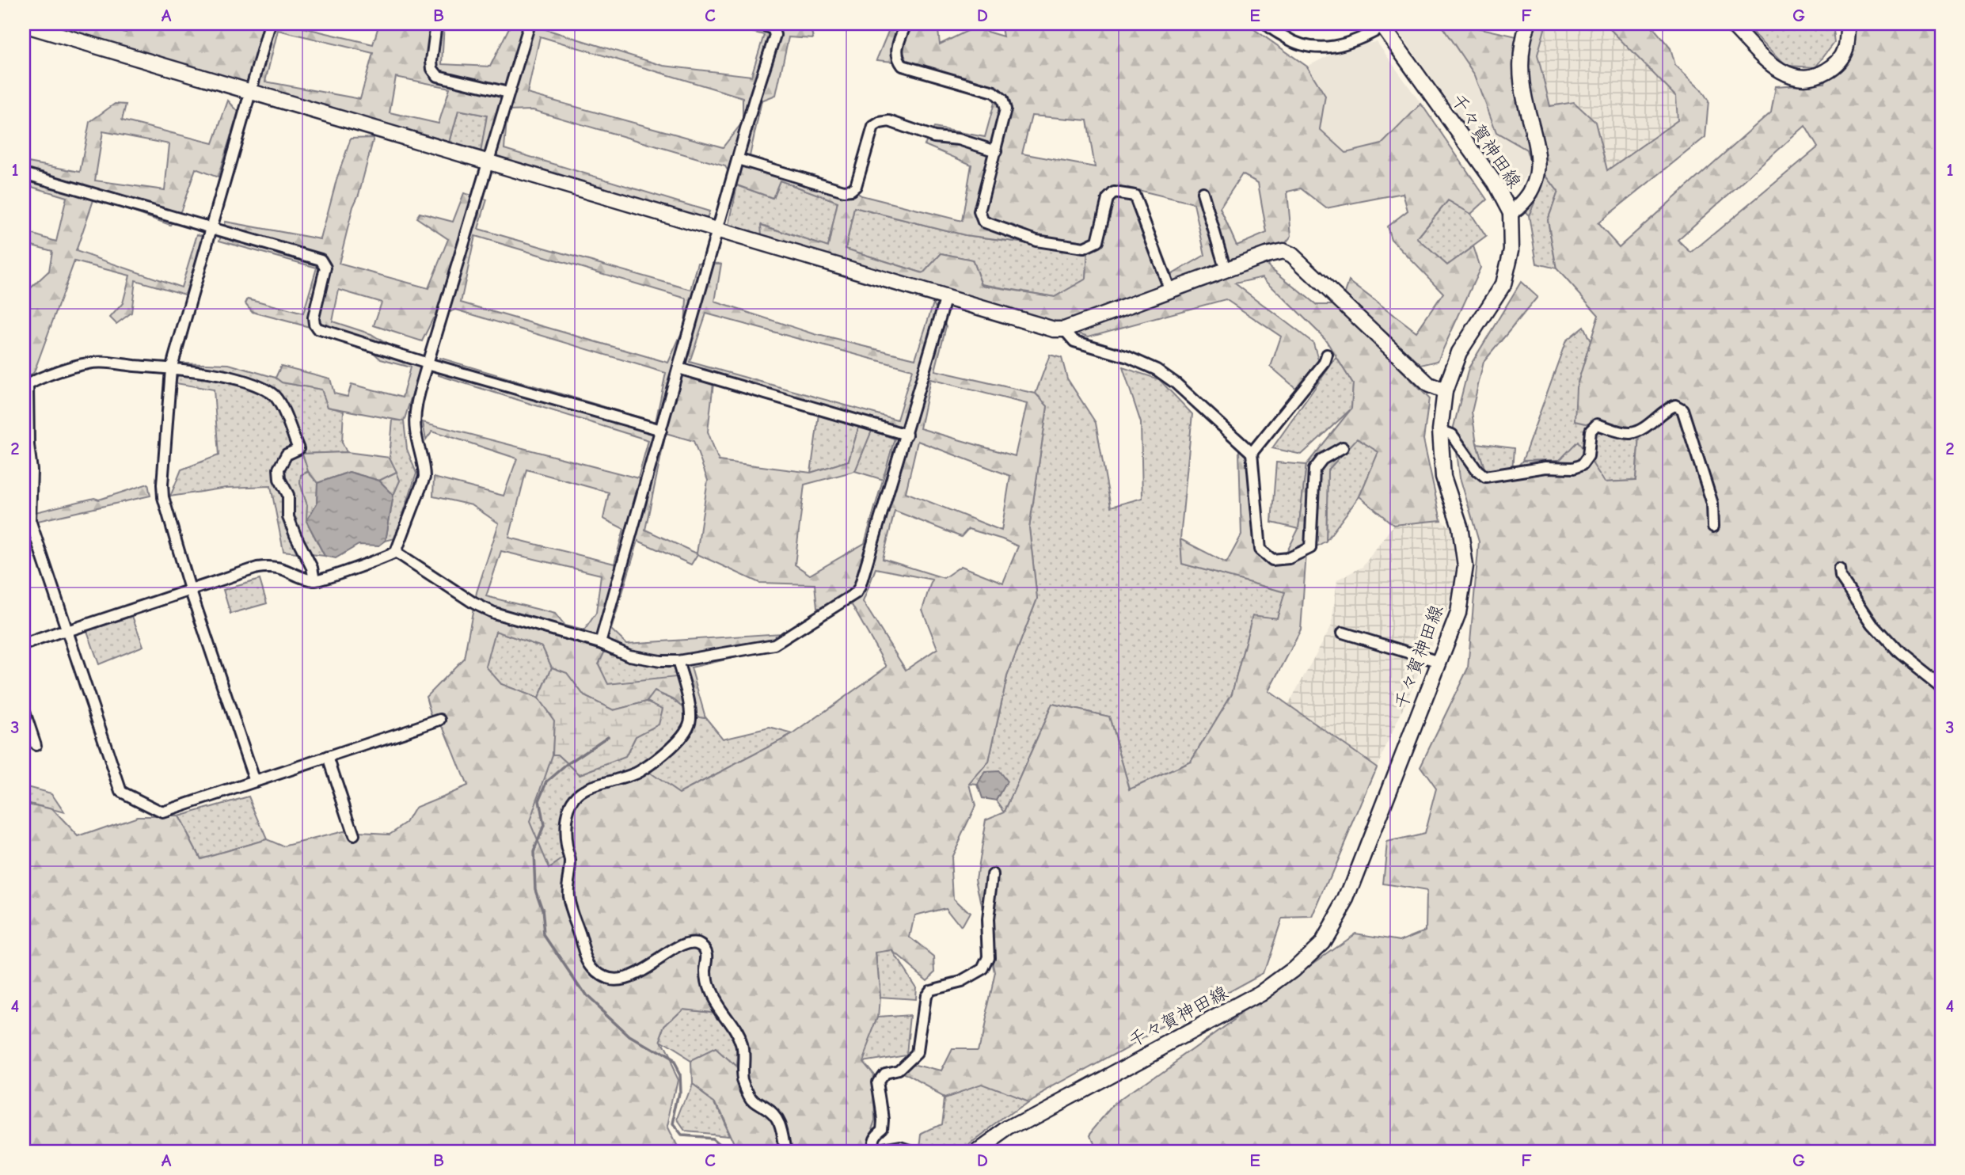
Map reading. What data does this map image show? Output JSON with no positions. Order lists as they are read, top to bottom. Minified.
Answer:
{"streets":{"street":["千々賀神田線"]},"grid":{"columns":["A","B","C","D","E","F","G"],"rows":["1","2","3","4"]}}
